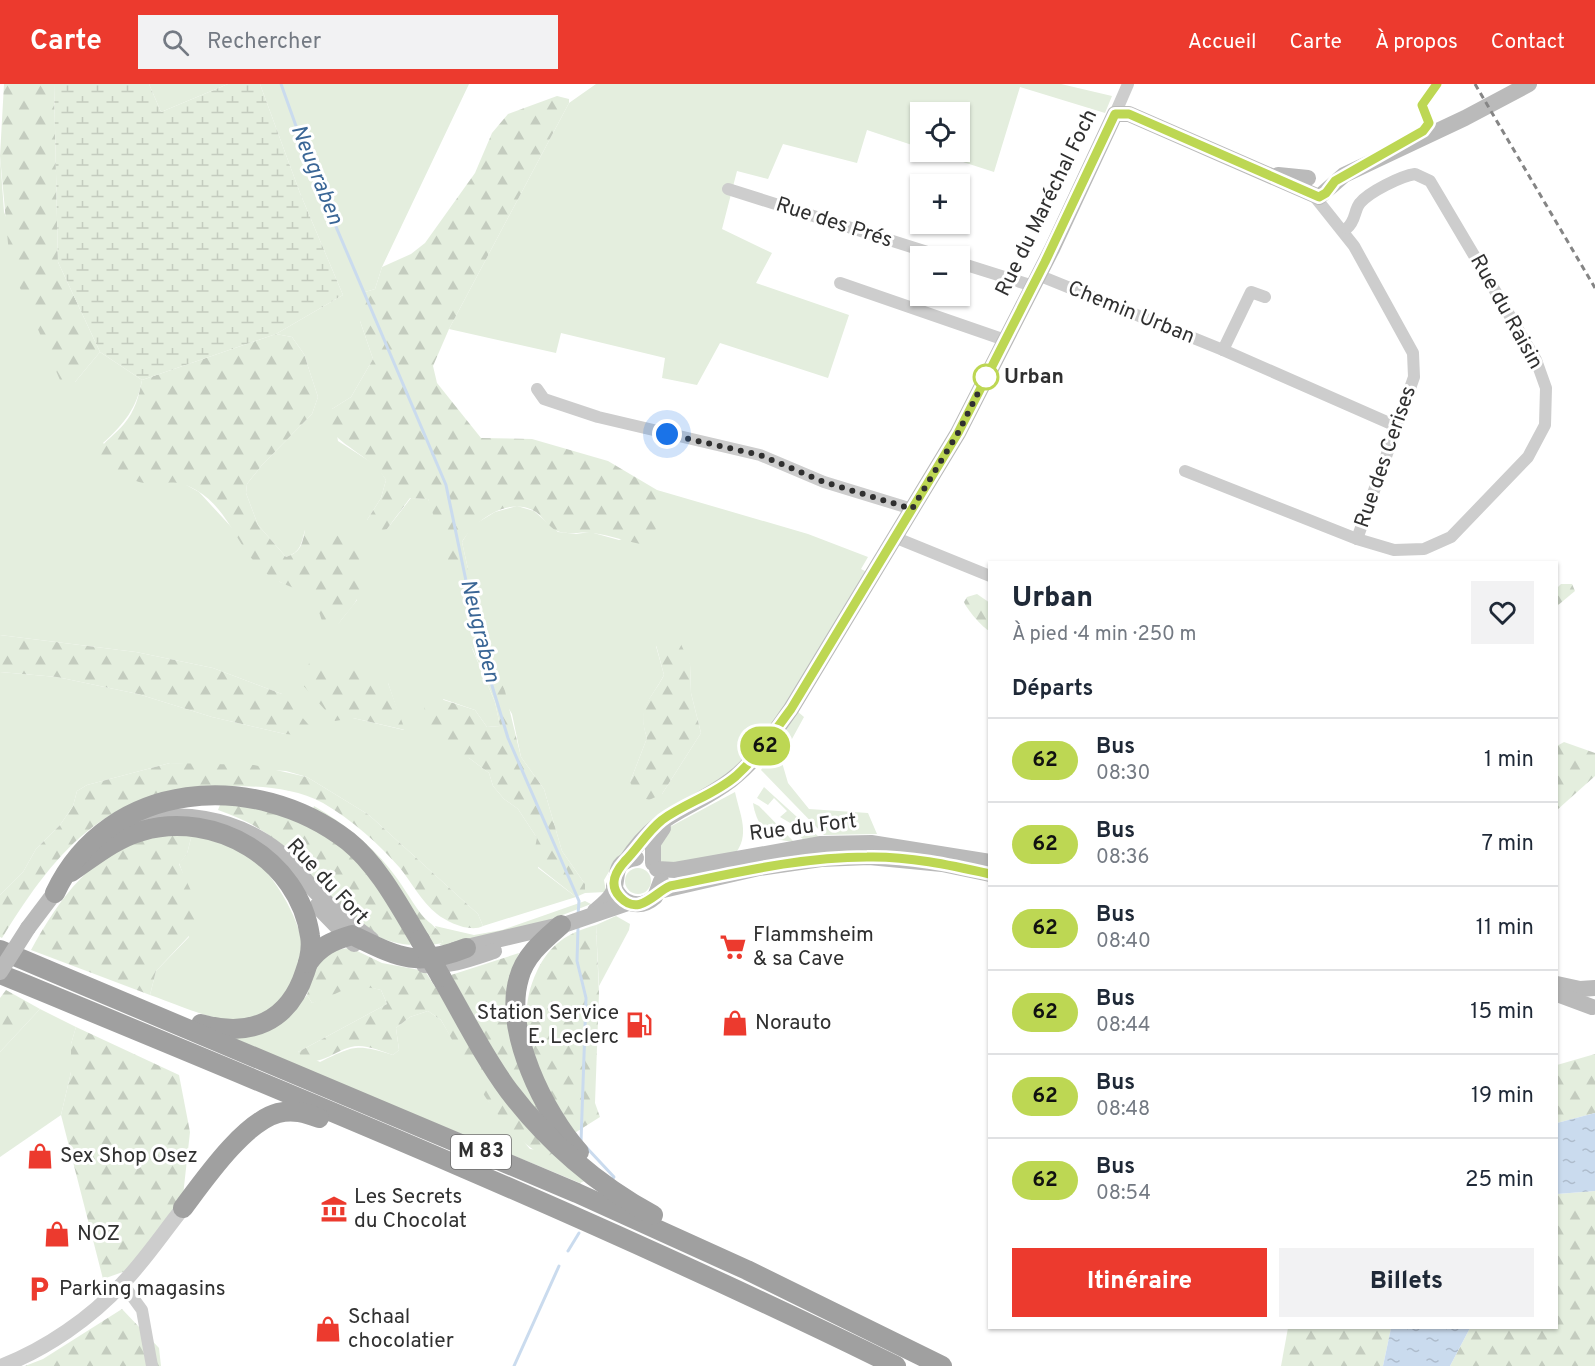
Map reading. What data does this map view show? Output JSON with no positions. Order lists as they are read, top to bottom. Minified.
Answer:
{"streets":{"highway":["M 83"],"main road":["Rue du Maréchal Foch","Rue du Fort"],"street":["Rue des Prés","Rue du Raisin","Chemin Urban","Rue des Cerises"]},"crossings":[["Rue du Maréchal Foch","Chemin Urban"],["Rue du Maréchal Foch","Rue du Fort"],["Rue du Raisin","Rue des Cerises"],["Chemin Urban","Rue des Cerises"],["Rue du Fort","M 83"]],"water":["Neugraben"],"places":{"other":["Urban"],"supermarket":["Flammsheim & sa Cave"],"shop":["Norauto","Sex Shop Osez","NOZ","Schaal chocolatier"],"fuel station":["Station Service E. Leclerc"],"museum":["Les Secrets du Chocolat"],"parking":["Parking magasins"]},"lines":["bus line 62"],"page":{"header":"Carte","search":"Rechercher","nav":["Accueil","Carte","À propos","Contact"],"on_map":"62","map_buttons":["+","−"],"heading":[["Urban","À pied · 4 min · 250 m"],"Départs"],"list":[{"mark":"62","name":"Bus","note":"08:30","value":"1 min"},{"mark":"62","name":"Bus","note":"08:36","value":"7 min"},{"mark":"62","name":"Bus","note":"08:40","value":"11 min"},{"mark":"62","name":"Bus","note":"08:44","value":"15 min"},{"mark":"62","name":"Bus","note":"08:48","value":"19 min"},{"mark":"62","name":"Bus","note":"08:54","value":"25 min"}],"buttons":["Itinéraire","Billets"]}}
